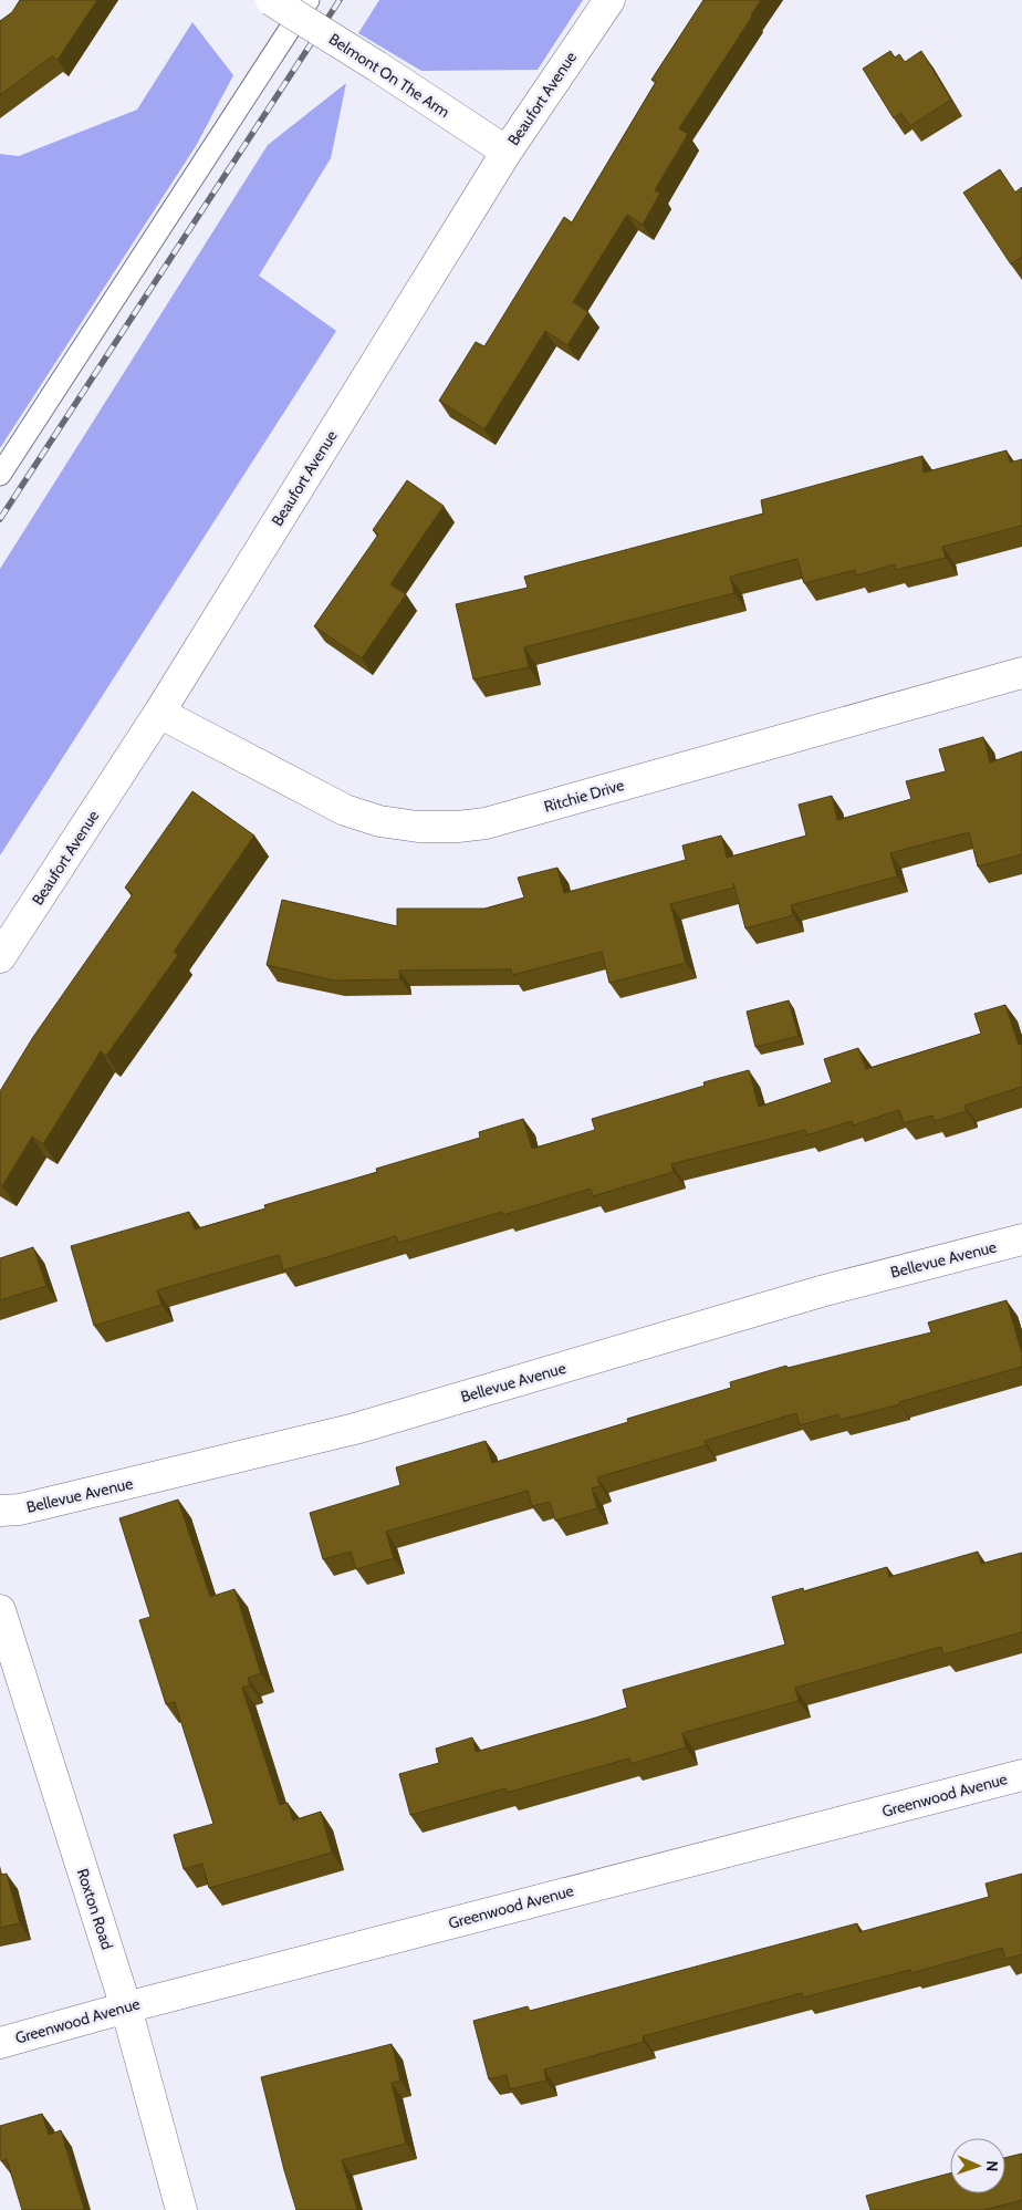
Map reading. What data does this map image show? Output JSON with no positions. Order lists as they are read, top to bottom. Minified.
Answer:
{"streets":{"street":["Belmont On The Arm","Beaufort Avenue","Ritchie Drive","Bellevue Avenue","Greenwood Avenue","Roxton Road"]},"crossings":[["Belmont On The Arm","Beaufort Avenue"],["Beaufort Avenue","Ritchie Drive"],["Greenwood Avenue","Roxton Road"]],"north":"right"}
